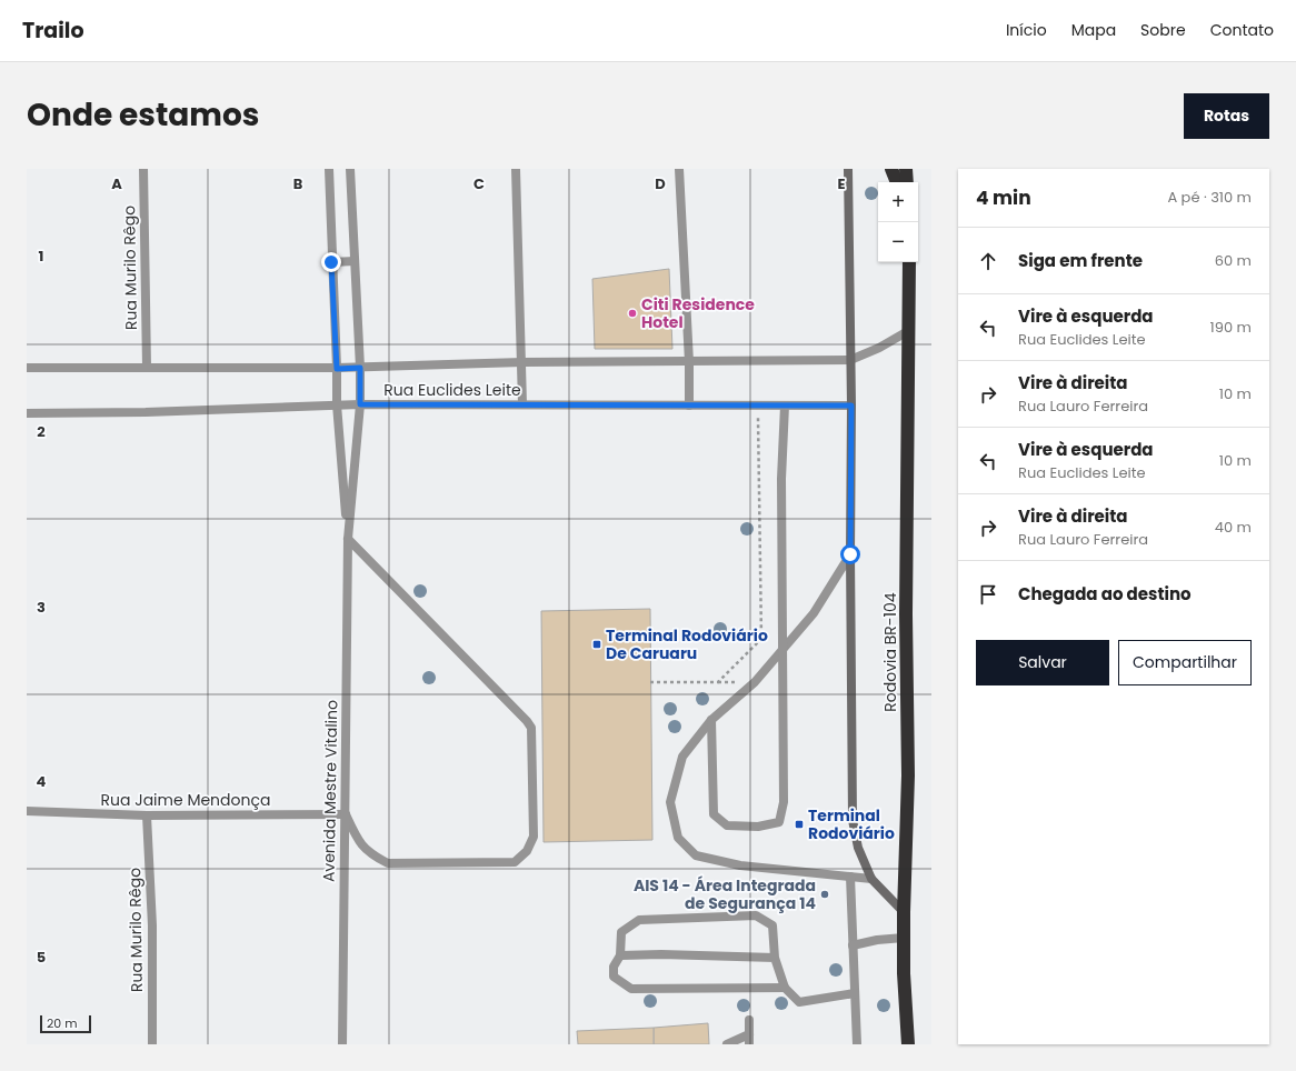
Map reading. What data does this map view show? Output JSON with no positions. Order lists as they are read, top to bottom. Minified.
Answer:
{"streets":{"highway":["Rodovia BR-104"],"street":["Rua Murilo Rêgo","Rua Euclides Leite","Avenida Mestre Vitalino","Rua Jaime Mendonça"]},"crossings":[["Rua Murilo Rêgo","Rua Euclides Leite"],["Rua Murilo Rêgo","Rua Jaime Mendonça"],["Rua Euclides Leite","Avenida Mestre Vitalino"],["Avenida Mestre Vitalino","Rua Jaime Mendonça"]],"places":{"other":["Citi Residence Hotel","AIS 14 - Área Integrada de Segurança 14"],"transit":["Terminal Rodoviário De Caruaru","Terminal Rodoviário"]},"scale_bar":"20 m","page":{"header":"Trailo","nav":["Início","Mapa","Sobre","Contato"],"title":"Onde estamos","buttons":["Rotas",["Salvar","Compartilhar"]],"heading":["4 min","A pé · 310 m"],"map_buttons":["+","−"],"list":[["Siga em frente","60 m"],["Vire à esquerda","Rua Euclides Leite","190 m"],["Vire à direita","Rua Lauro Ferreira","10 m"],["Vire à esquerda","Rua Euclides Leite","10 m"],["Vire à direita","Rua Lauro Ferreira","40 m"],"Chegada ao destino"],"scale":"20 m"},"grid":{"columns":["A","B","C","D","E"],"rows":["1","2","3","4","5"]}}
